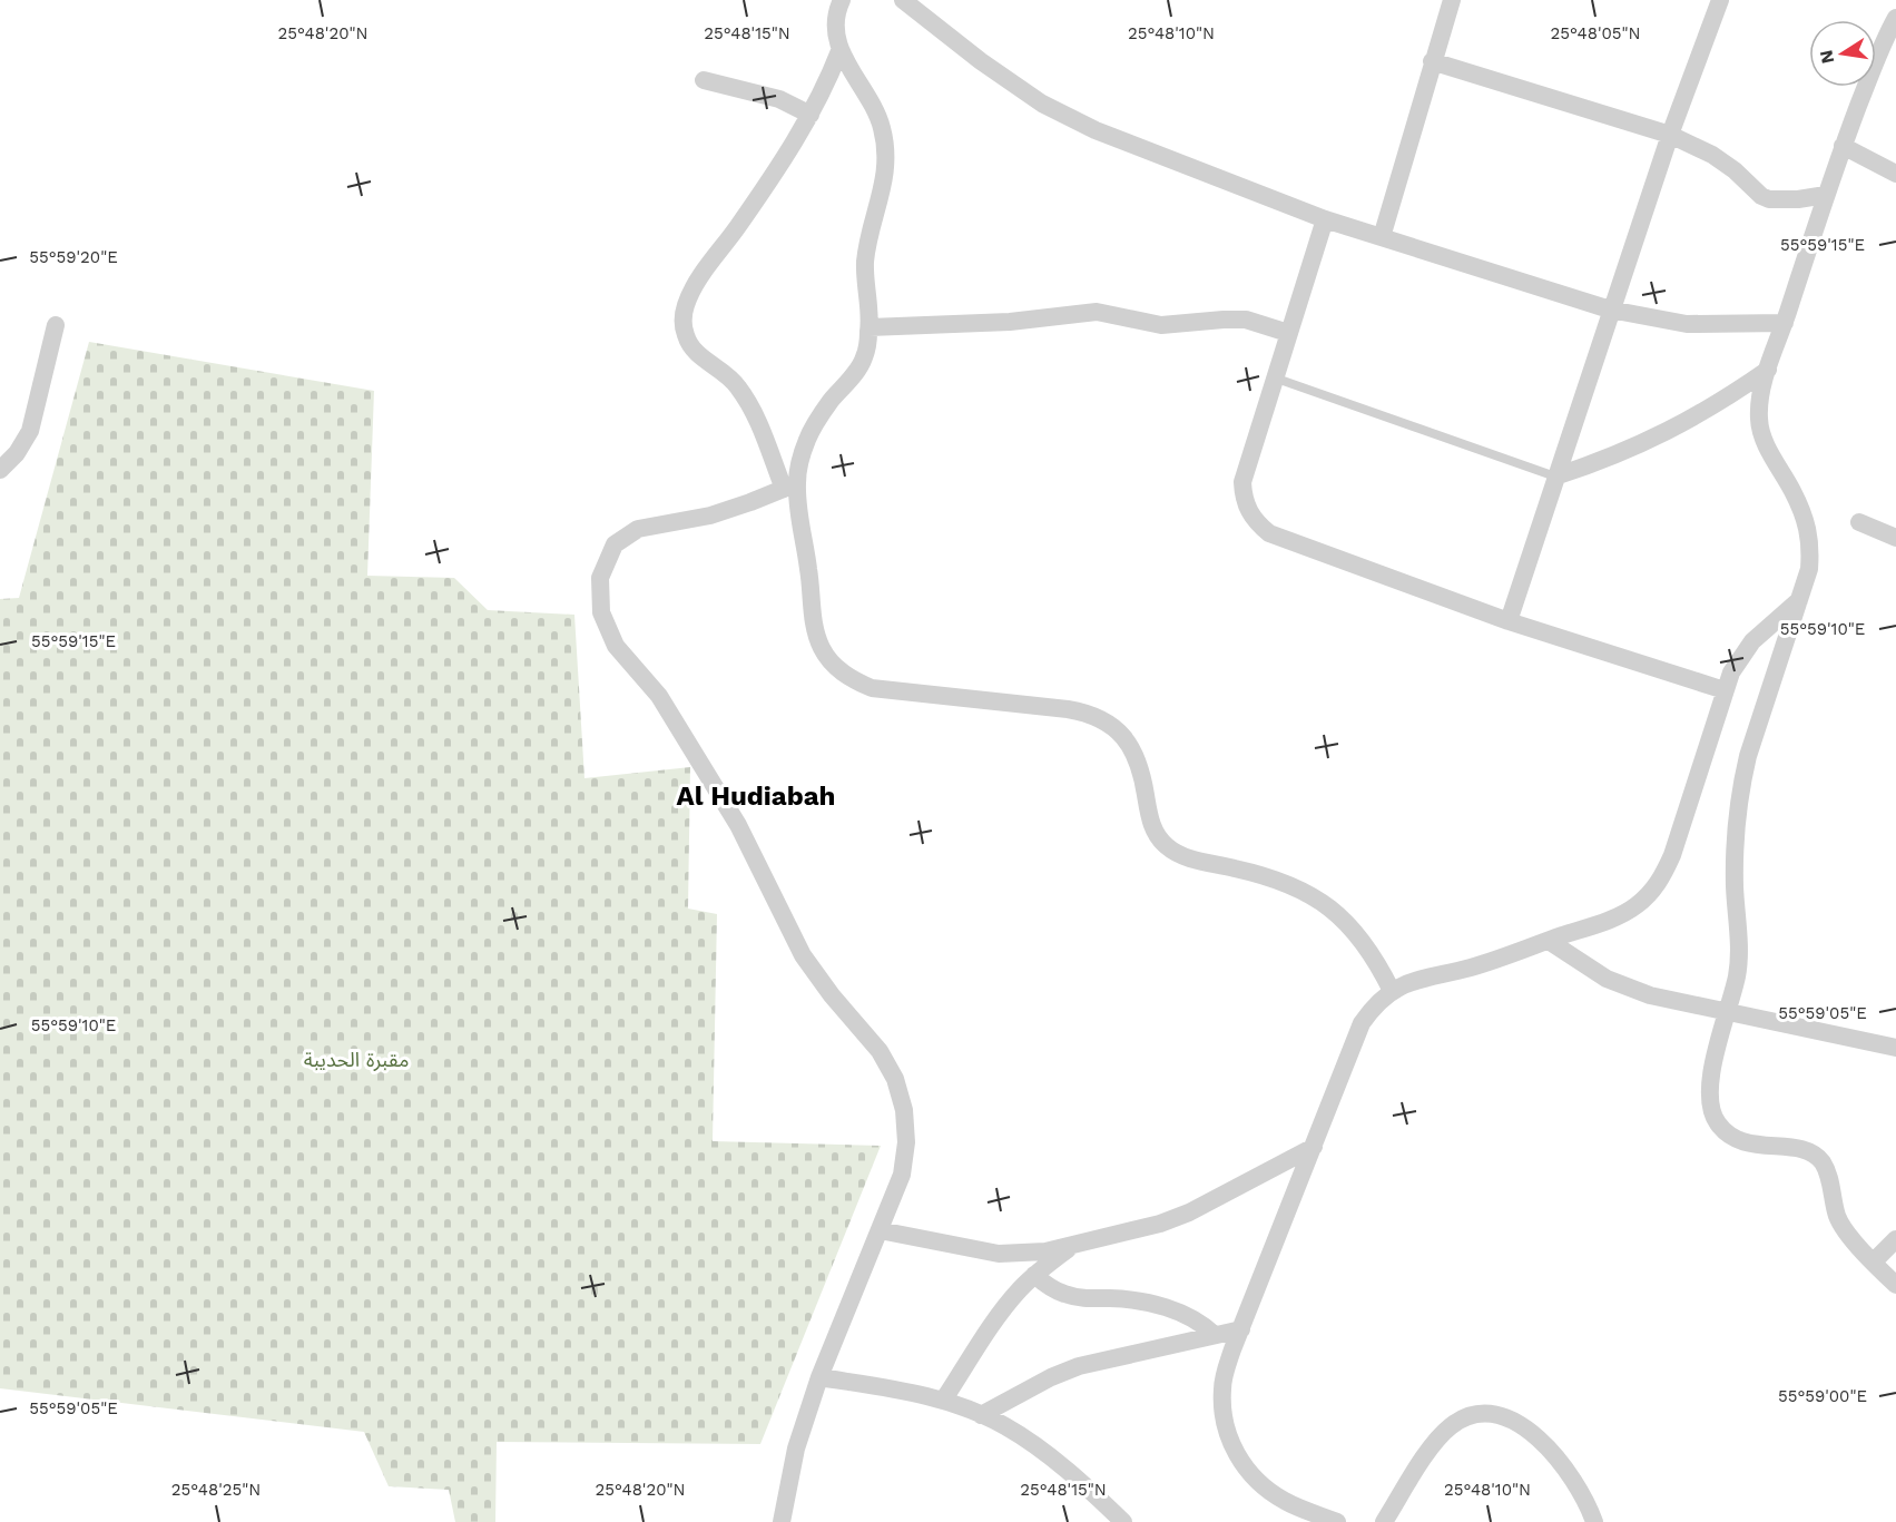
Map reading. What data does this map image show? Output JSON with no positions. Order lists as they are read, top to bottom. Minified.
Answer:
{"districts":["Al Hudiabah"],"parks":["مقبرة الحديبة"],"north":"left","coordinates":["25°48'20\"N","25°48'15\"N","25°48'10\"N","25°48'05\"N","55°59'15\"E","55°59'20\"E","55°59'10\"E","55°59'05\"E","55°59'00\"E","25°48'25\"N"]}
